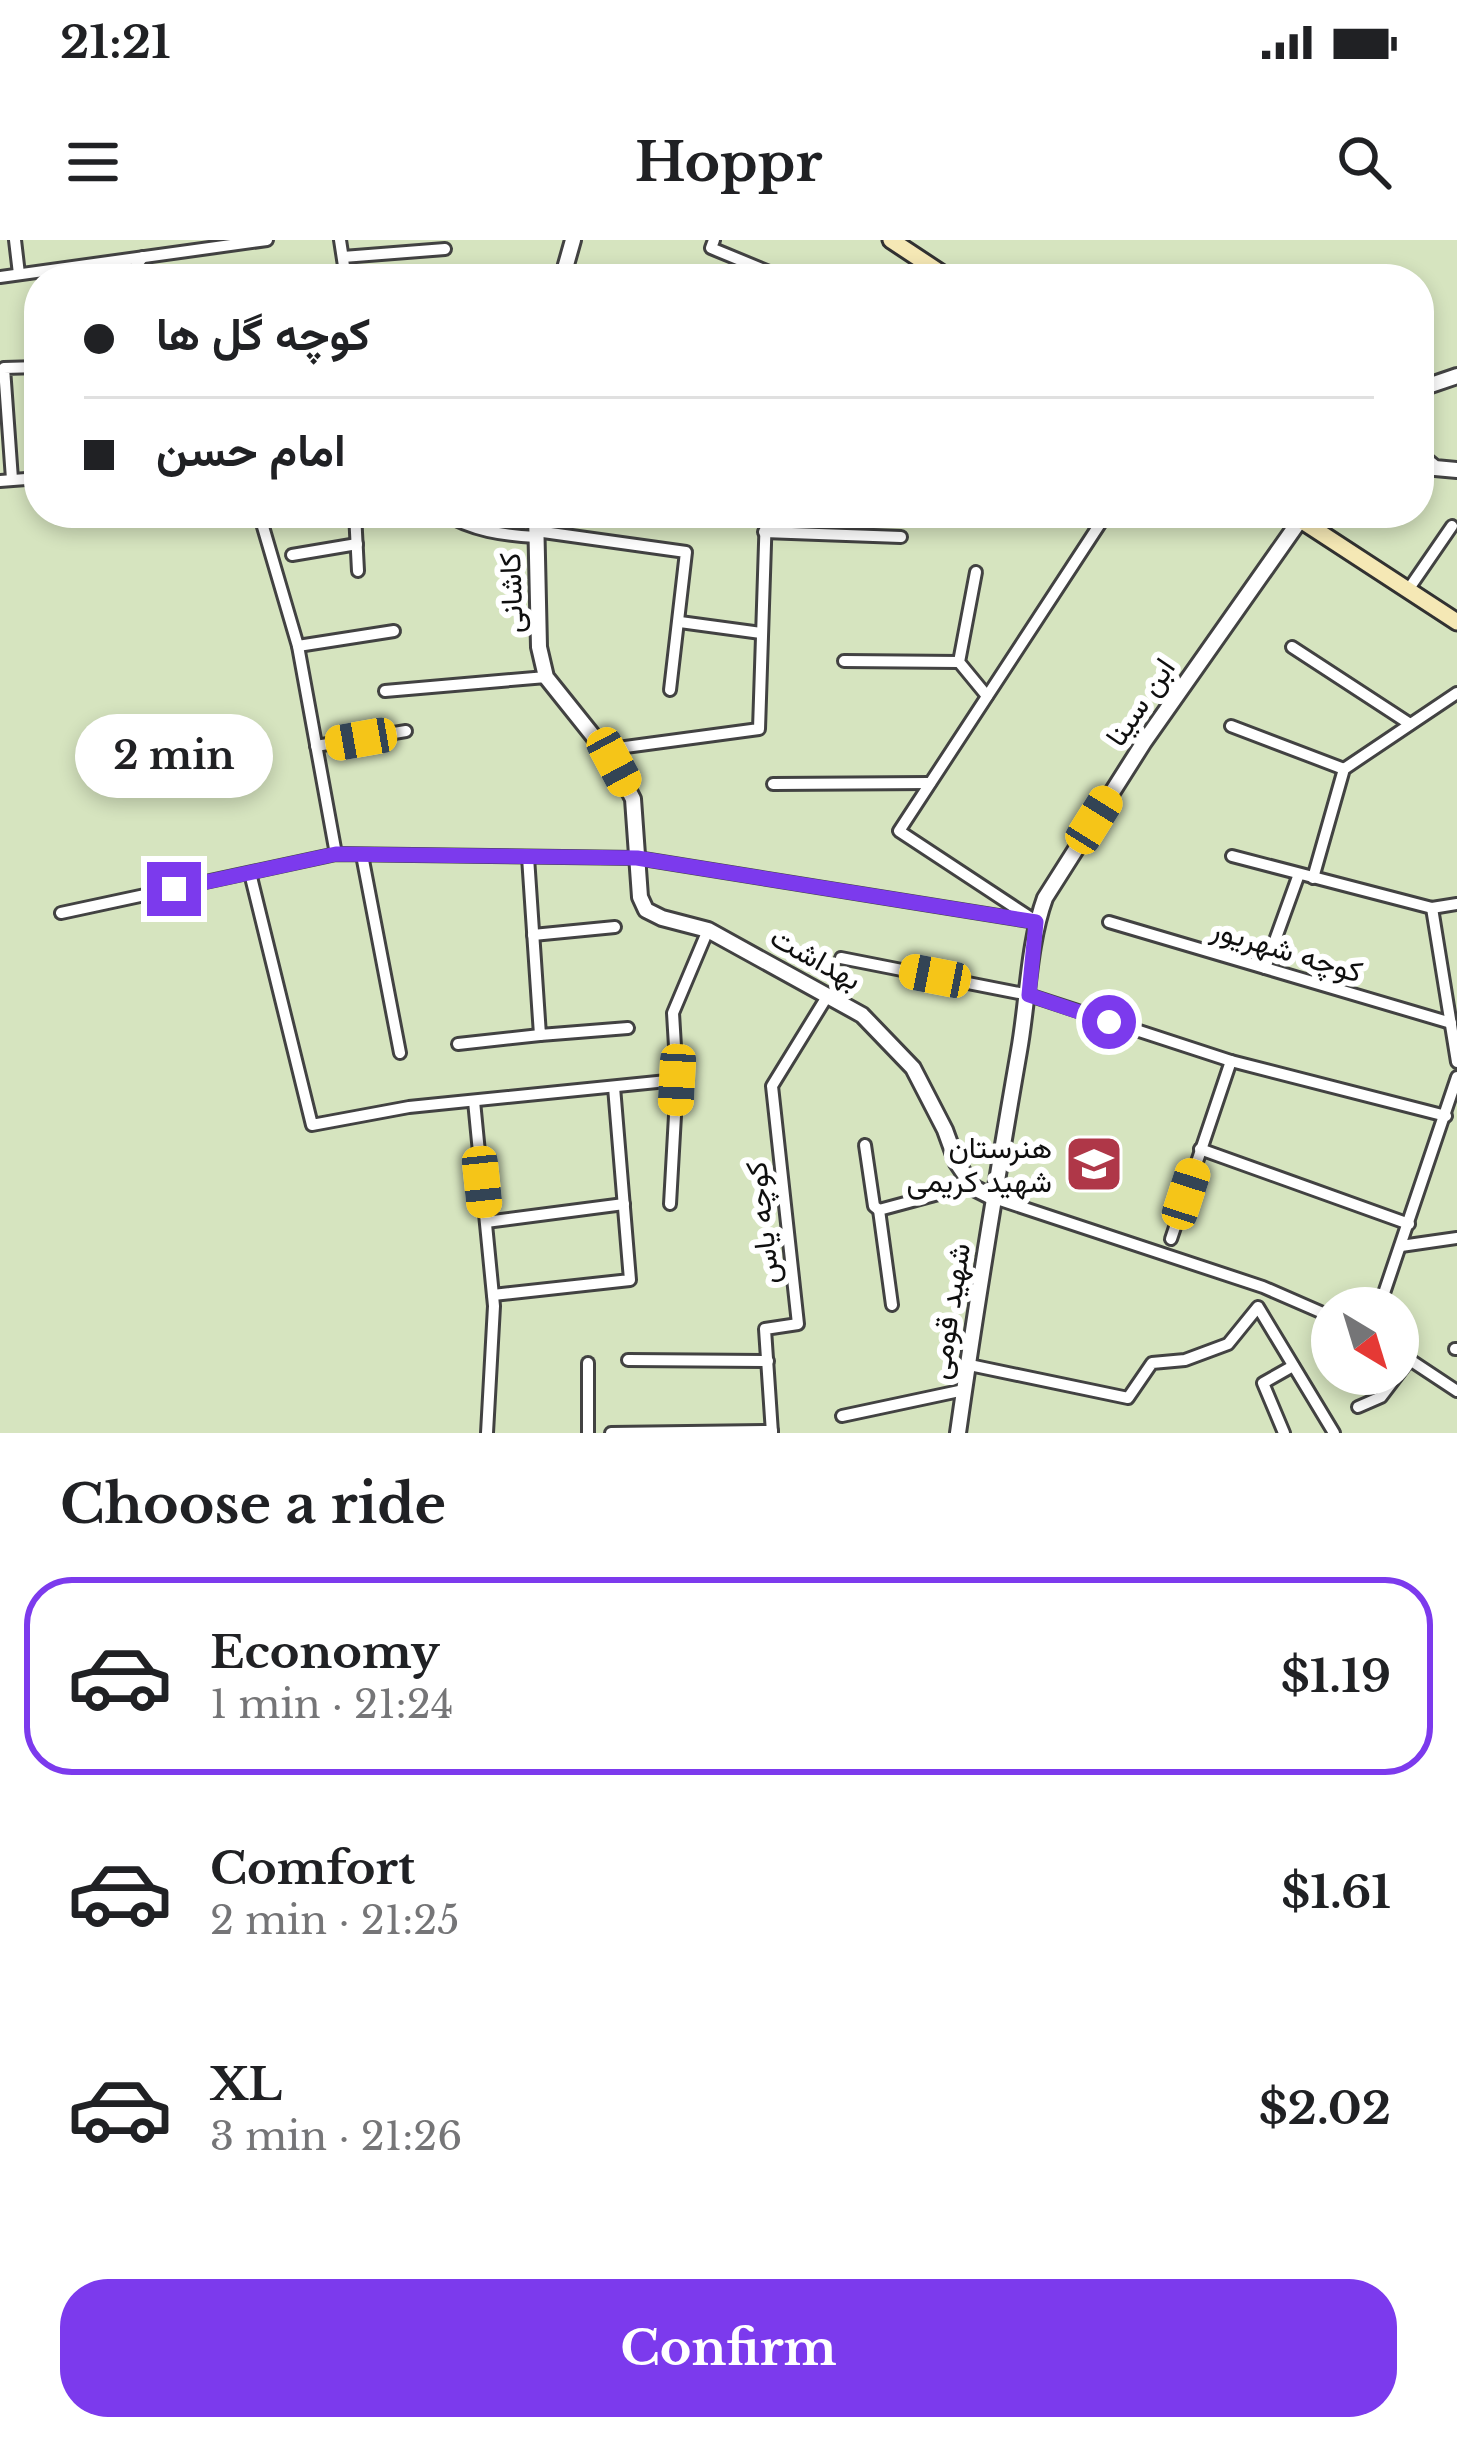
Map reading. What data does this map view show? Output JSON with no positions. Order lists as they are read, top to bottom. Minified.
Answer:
{"streets":{"street":["کاشانی","ابن سینا","کوچه شهریور","بهداشت","کوچه یاس","شهید قومی"]},"crossings":[["ابن سینا","شهید قومی"],["بهداشت","کوچه یاس"]],"places":{"school or university":["هنرستان شهید کریمی"]},"north":"bottom right","page":{"status":"21:21","header":"Hoppr","banner":["کوچه گل ها","امام حسن"],"bubble":"2 min","heading":"Choose a ride","list":[{"name":"Economy","note":"1 min · 21:24","value":"$1.19"},{"name":"Comfort","note":"2 min · 21:25","value":"$1.61"},{"name":"XL","note":"3 min · 21:26","value":"$2.02"}],"buttons":"Confirm"}}
